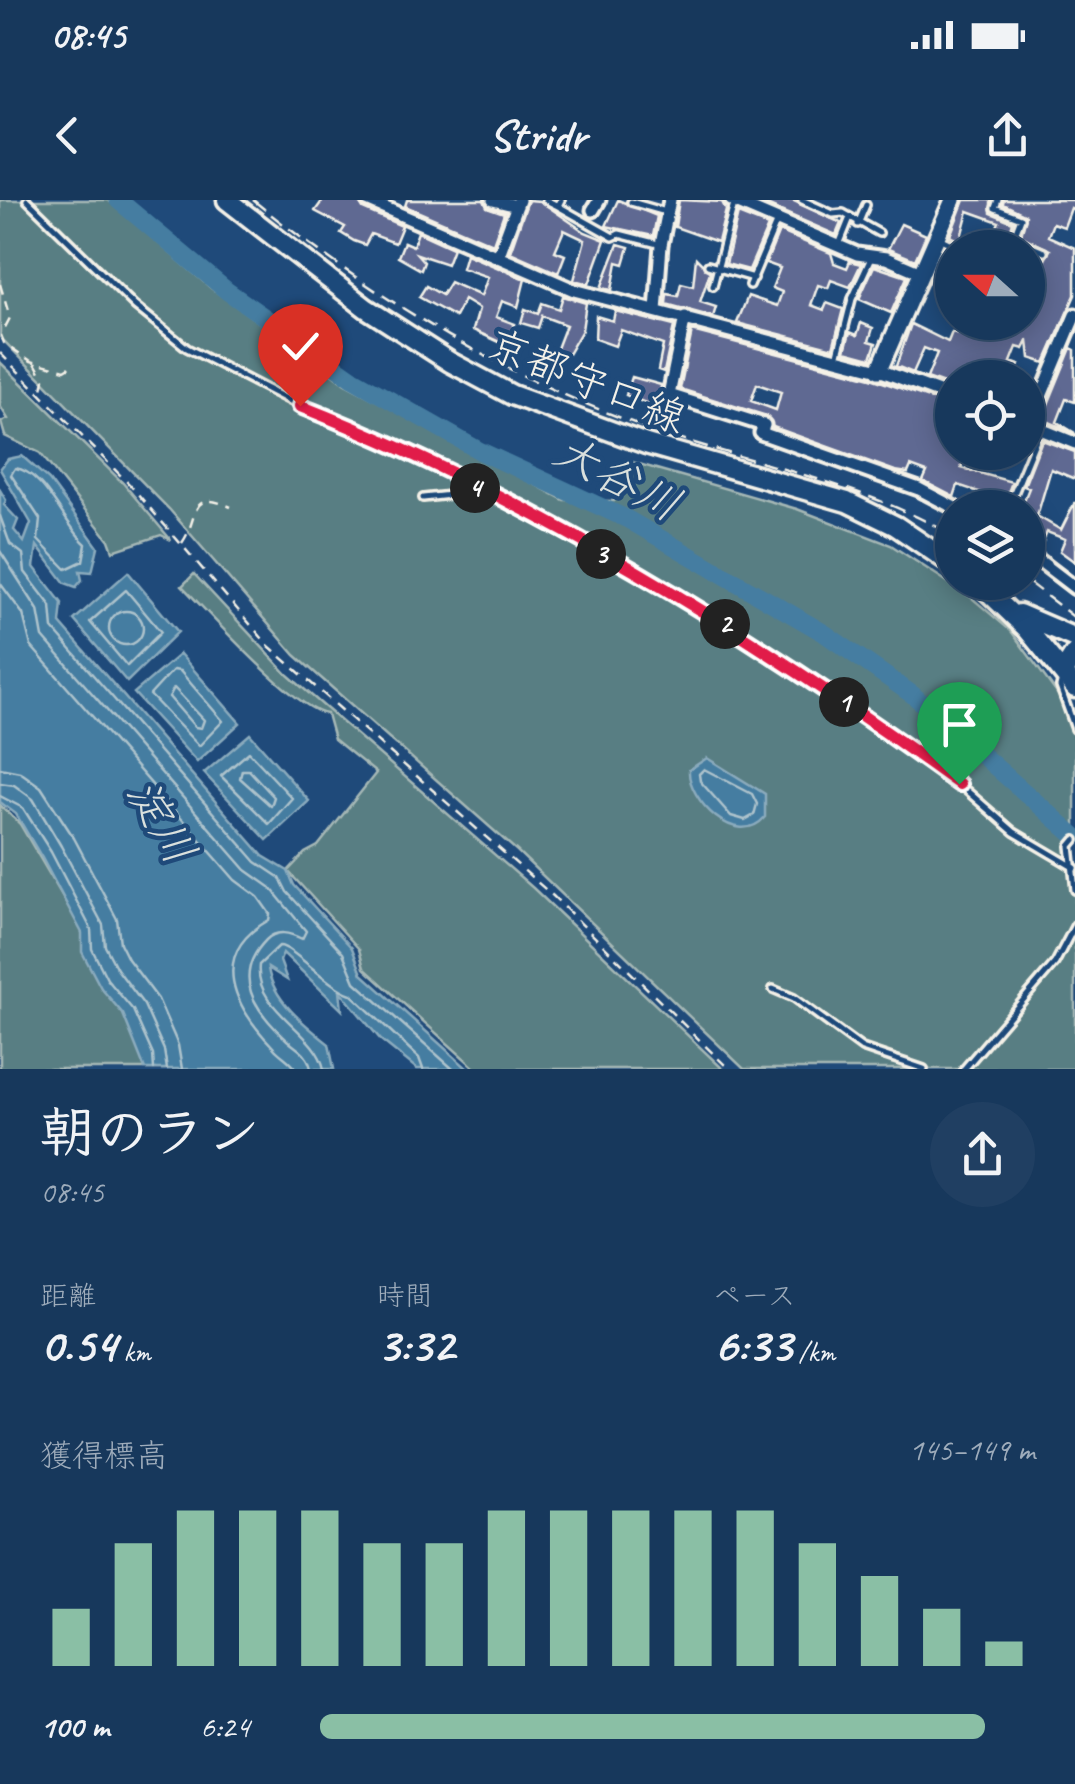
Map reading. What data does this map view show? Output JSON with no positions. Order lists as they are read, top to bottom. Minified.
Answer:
{"streets":{"main road":["京都守口線"]},"water":["大谷川","淀川"],"north":"left","page":{"status":"08:45","header":"Stridr","pins":["4","3","2","1"],"heading":["朝のラン","08:45"],"stats":[["距離","0.54 km"],["時間","3:32"],["ペース","6:33 /km"]],"chart":["獲得標高","145–149 m"],"list":[{"name":"100 m","note":"6:24"}]}}
